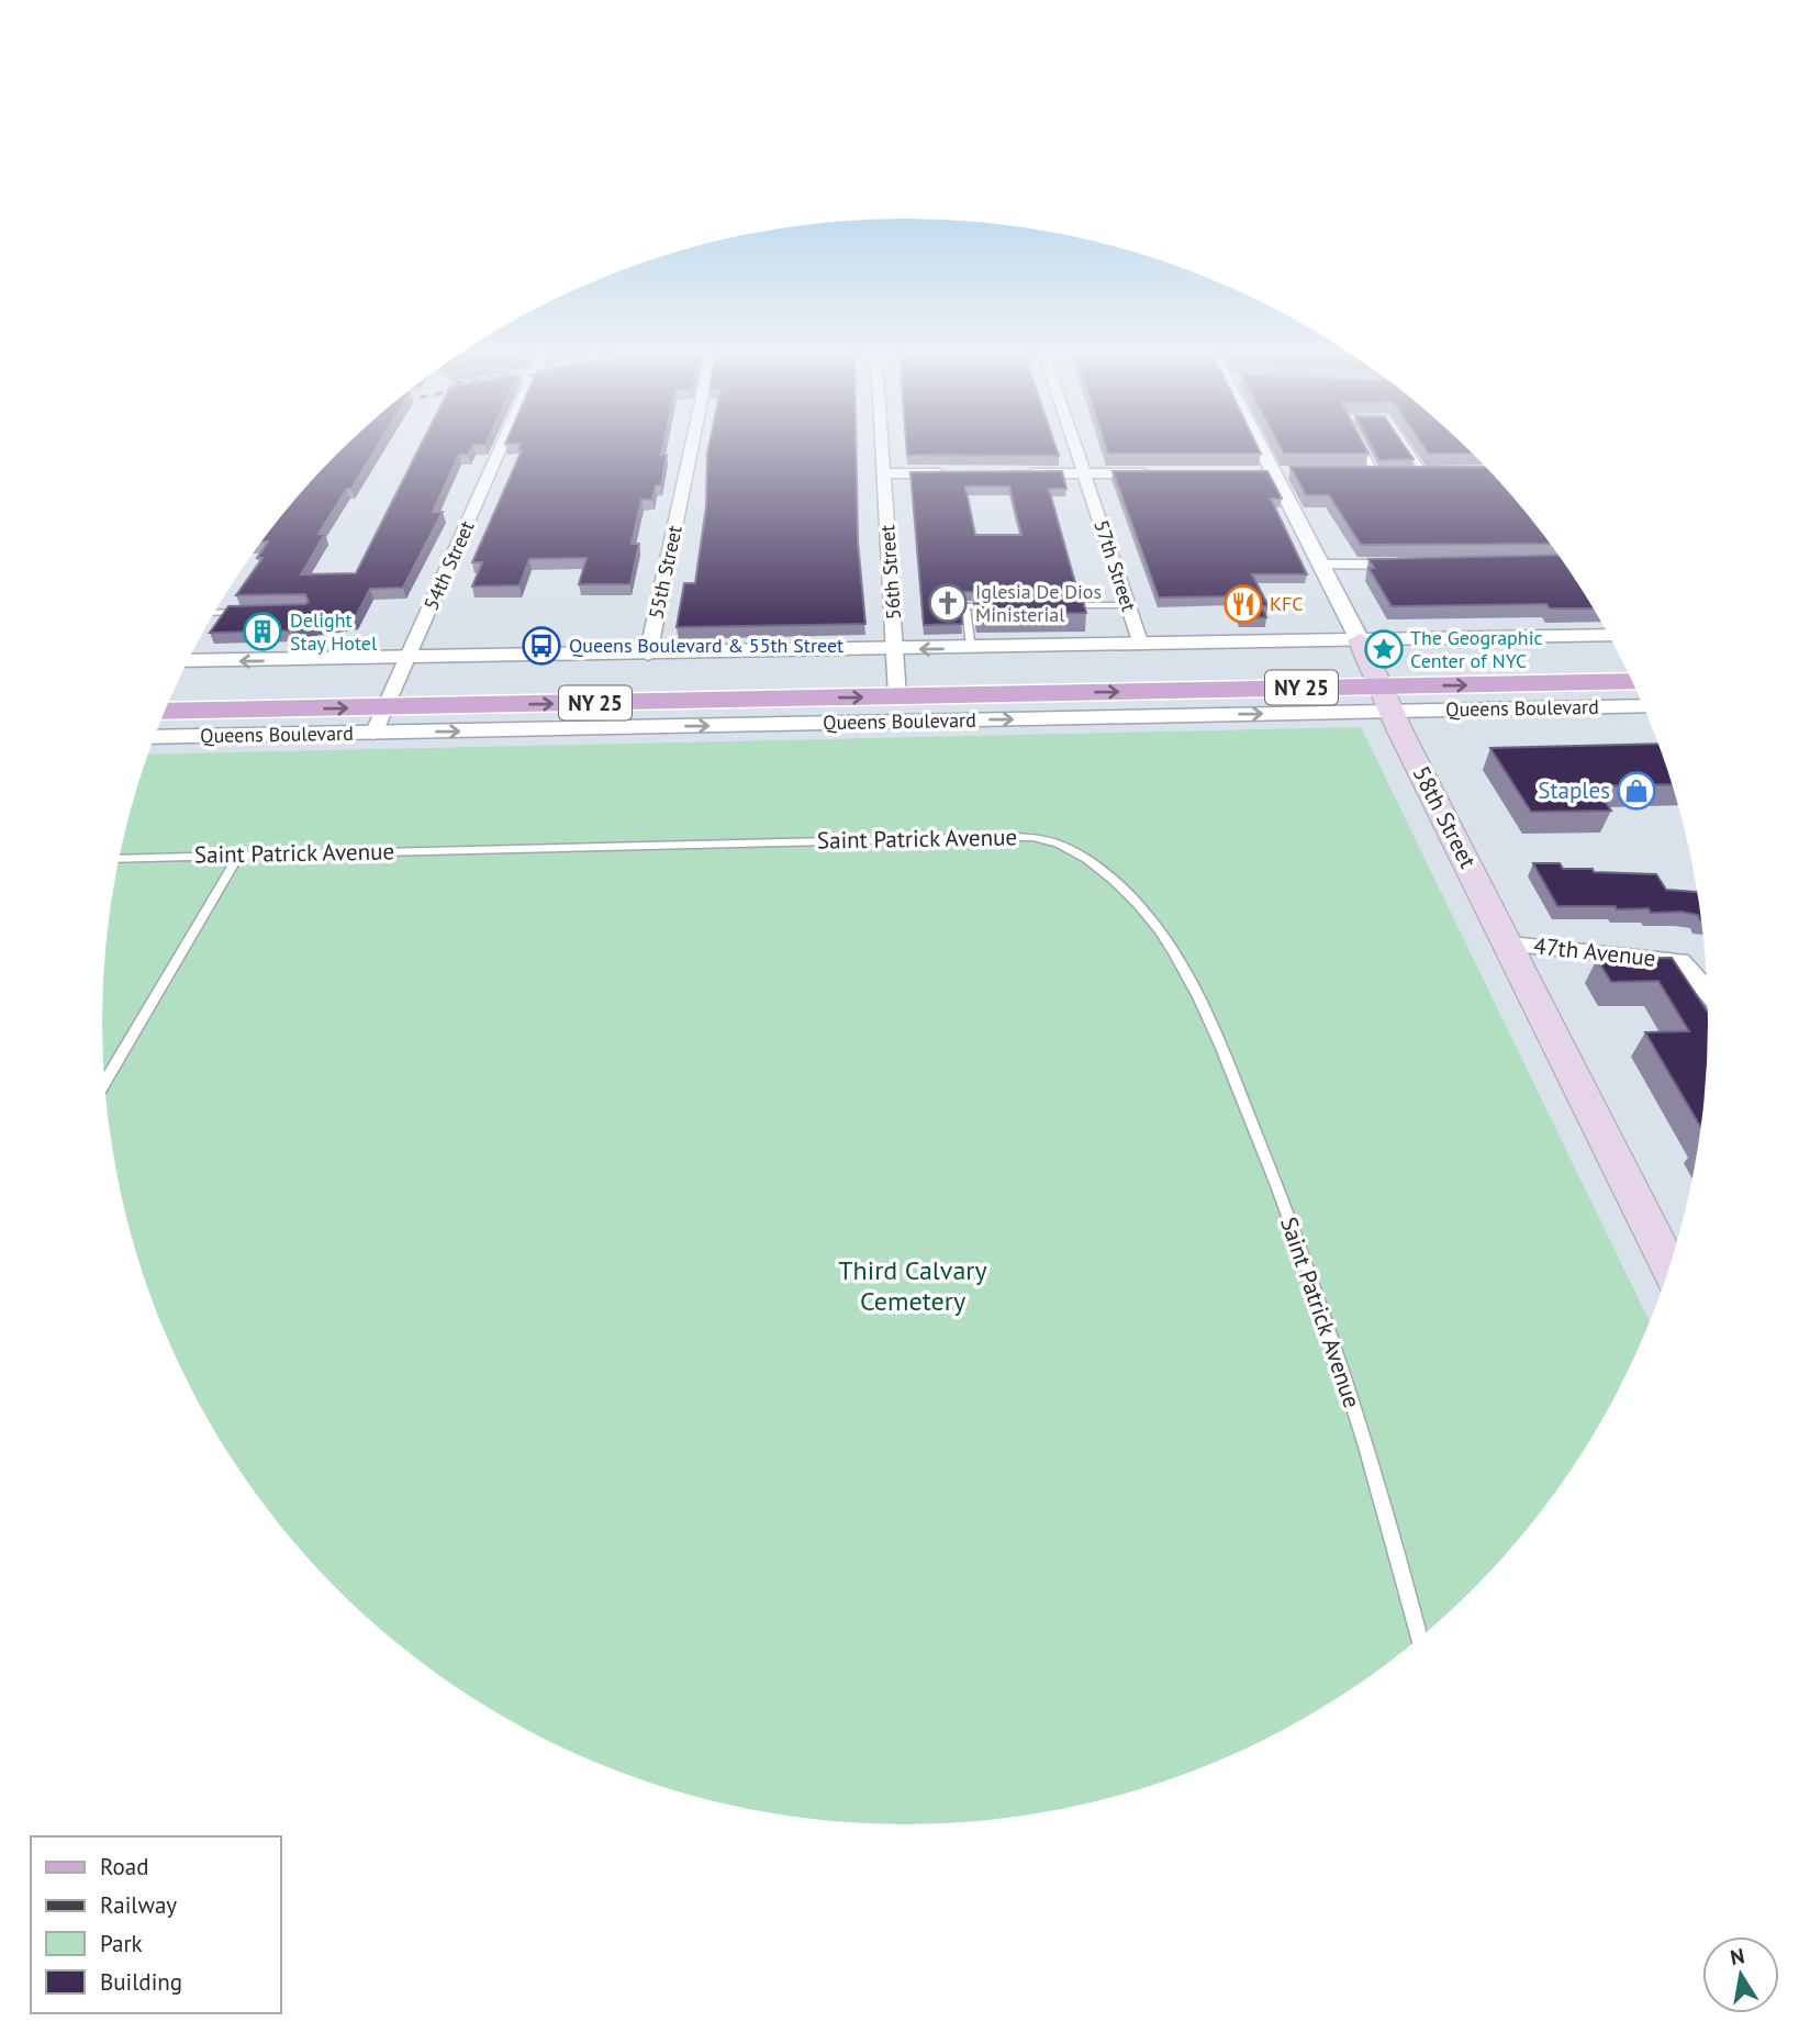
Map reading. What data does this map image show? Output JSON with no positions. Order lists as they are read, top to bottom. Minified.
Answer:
{"streets":{"main road":["NY 25","Queens Boulevard","58th Street"],"street":["54th Street","57th Street","55th Street","56th Street","47th Avenue"],"lane":["Saint Patrick Avenue"]},"crossings":[["54th Street","Queens Boulevard"],["57th Street","Queens Boulevard"],["55th Street","Queens Boulevard"],["56th Street","Queens Boulevard"],["Queens Boulevard","58th Street"],["58th Street","47th Avenue"]],"parks":["Third Calvary Cemetery"],"places":{"church":["Iglesia De Dios Ministerial"],"restaurant":["KFC"],"building":["Delight Stay Hotel"],"bus stop":["Queens Boulevard & 55th Street"],"place":["The Geographic Center of NYC"],"shop":["Staples"]},"legend":["Road","Railway","Park","Building"],"north":"top"}
